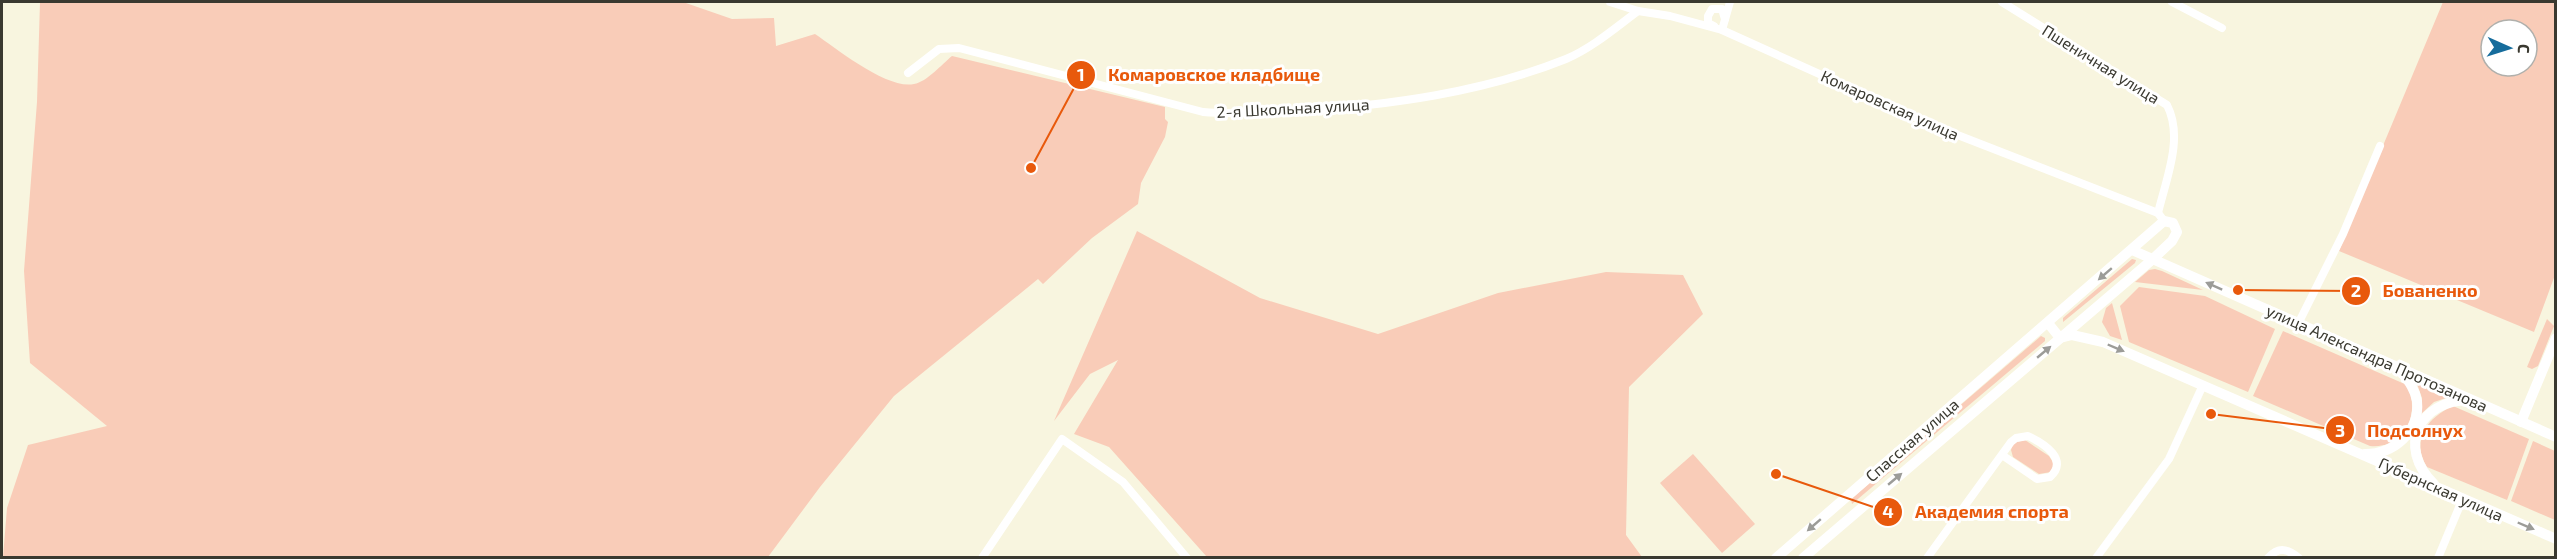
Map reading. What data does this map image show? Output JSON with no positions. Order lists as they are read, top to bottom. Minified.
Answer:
{"streets":{"street":["Пшеничная улица","Комаровская улица","2-я Школьная улица","улица Александра Протозанова","Спасская улица","Губернская улица"]},"crossings":[["Пшеничная улица","Комаровская улица"],["Пшеничная улица","Спасская улица"],["Комаровская улица","2-я Школьная улица"],["Комаровская улица","Спасская улица"],["улица Александра Протозанова","Спасская улица"],["Спасская улица","Губернская улица"]],"one_way":["Губернская улица"],"places":["Комаровское кладбище","Бованенко","Подсолнух","Академия спорта"],"north":"right"}
